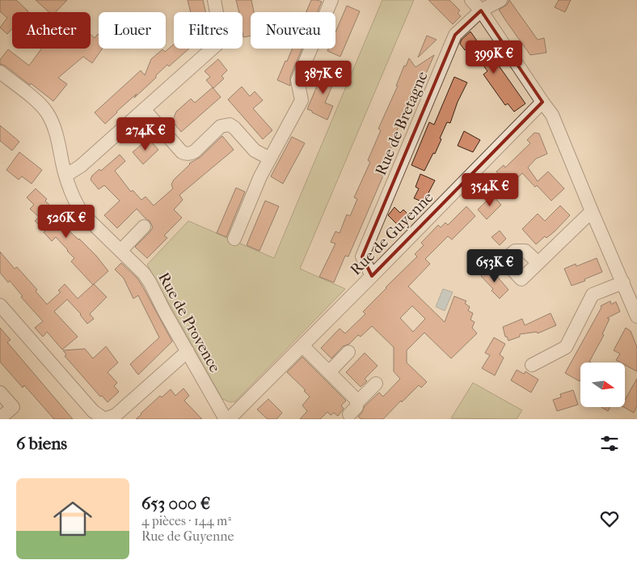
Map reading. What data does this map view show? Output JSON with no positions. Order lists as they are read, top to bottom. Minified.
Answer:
{"streets":{"street":["Rue de Bretagne","Rue de Guyenne","Rue de Provence"]},"crossings":[["Rue de Bretagne","Rue de Guyenne"],["Rue de Guyenne","Rue de Provence"]],"north":"right","page":{"chip":["Acheter","Louer","Filtres","Nouveau"],"price":["399K €","387K €","274K €","354K €","526K €","653K €"],"heading":"6 biens","list":[{"name":"653 000 €","note":"4 pièces · 144 m² · Rue de Guyenne"}]}}
